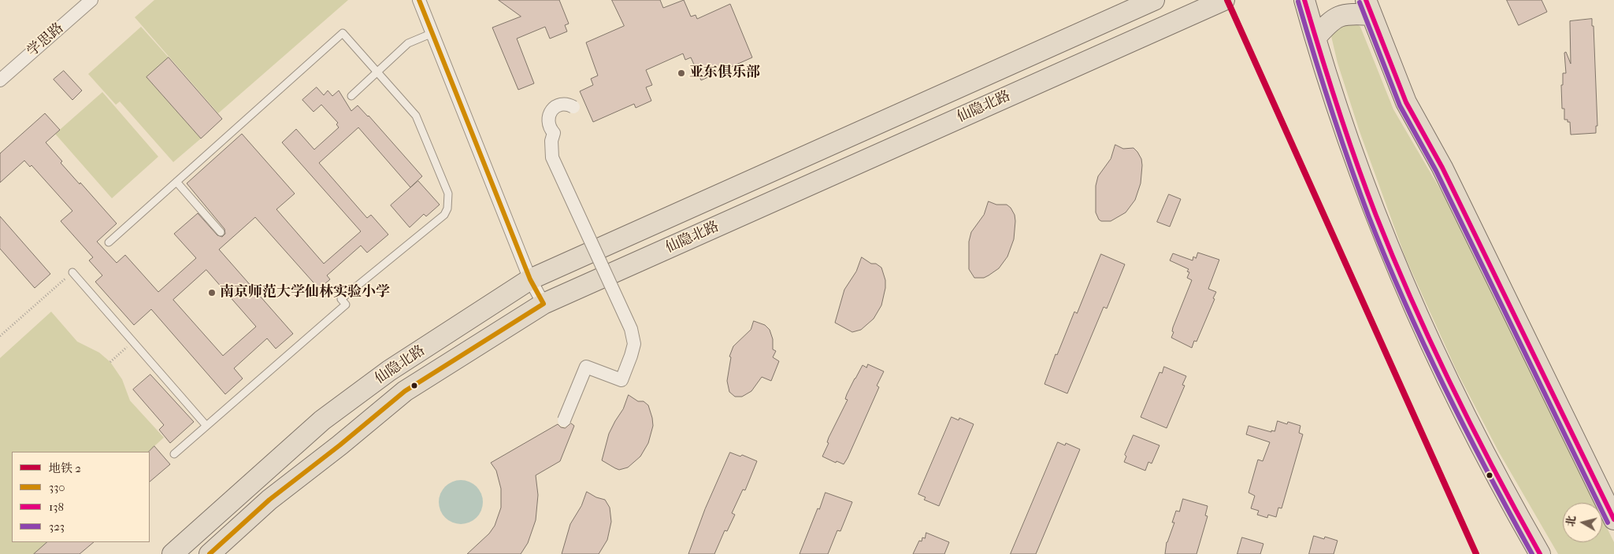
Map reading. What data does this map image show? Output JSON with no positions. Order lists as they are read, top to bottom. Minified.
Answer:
{"streets":{"main road":["仙隐北路"],"street":["学思路"]},"places":["亚东俱乐部","南京师范大学仙林实验小学"],"lines":["metro line 2","transit line 330","transit line 138","transit line 323"],"legend":["地铁 2","330","138","323"],"north":"left"}
